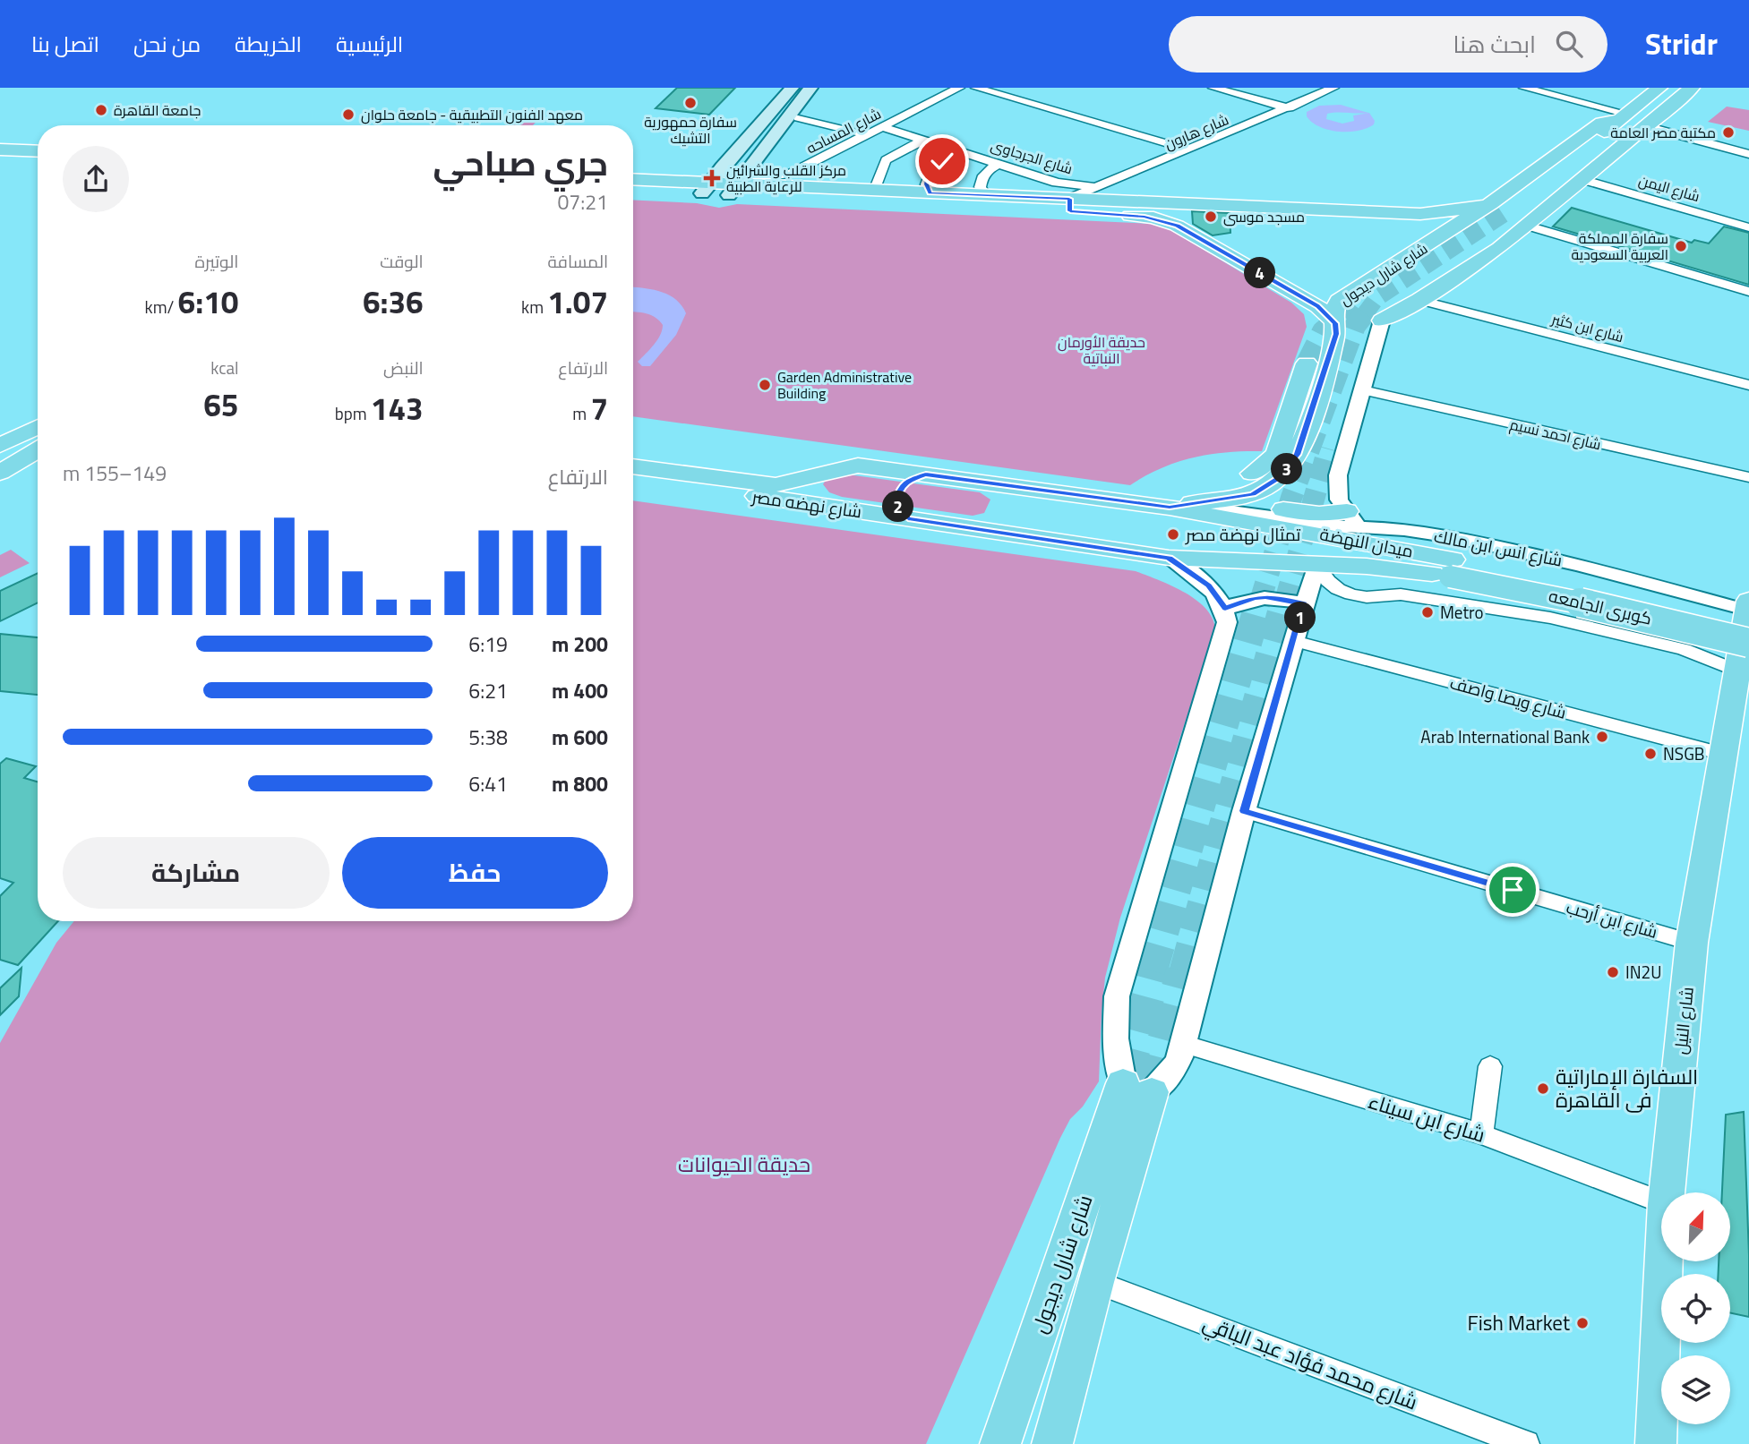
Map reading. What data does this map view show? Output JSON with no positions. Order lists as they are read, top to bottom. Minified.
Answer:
{"streets":{"main road":["شارع شارل ديجول","شارع نهضه مصر","ميدان النهضة","كوبرى الجامعه","شارع النيل"],"street":["شارع المساحه","شارع هارون","شارع الجرجاوى","شارع اليمن","شارع ابن كثير","شارع احمد نسيم","شارع انس ابن مالك","شارع ويصا واصف","شارع ابن أرحب","شارع ابن سيناء","شارع محمد فؤاد عبد الباقي"]},"crossings":[["شارع المساحه","شارع الجرجاوى"],["شارع هارون","شارع الجرجاوى"],["شارع شارل ديجول","شارع نهضه مصر"],["شارع شارل ديجول","ميدان النهضة"],["شارع شارل ديجول","شارع انس ابن مالك"],["شارع شارل ديجول","شارع محمد فؤاد عبد الباقي"],["شارع نهضه مصر","ميدان النهضة"],["شارع نهضه مصر","شارع انس ابن مالك"],["ميدان النهضة","شارع انس ابن مالك"],["ميدان النهضة","كوبرى الجامعه"],["شارع انس ابن مالك","كوبرى الجامعه"],["شارع انس ابن مالك","شارع النيل"],["كوبرى الجامعه","شارع النيل"],["شارع ويصا واصف","شارع النيل"],["شارع ابن أرحب","شارع النيل"]],"parks":["حديقة الأورمان النباتية","حديقة الحيوانات"],"places":{"other":["سفارة جمهورية التشيك","جامعة القاهرة","معهد الفنون التطبيقية - جامعة حلوان","مكتبة مصر العامة","مسجد موسى","سفارة المملكة العربية السعودية","Garden Administrative Building","تمثال نهضة مصر","Metro","Arab International Bank","NSGB","IN2U","السفارة الإماراتية فى القاهرة","Fish Market"],"health":["مركز القلب والشرائين للرعاية الطبية"]},"north":"top right","page":{"header":"Stridr","search":"ابحث هنا","nav":["الرئيسية","الخريطة","من نحن","اتصل بنا"],"heading":["جري صباحي","07:21"],"stats":[["المسافة","1.07 km"],["الوقت","6:36"],["الوتيرة","6:10 /km"],["الارتفاع","7 m"],["النبض","143 bpm"],["kcal","65"]],"pins":["4","3","2","1"],"chart":["الارتفاع","149–155 m"],"list":[{"name":"200 m","note":"6:19"},{"name":"400 m","note":"6:21"},{"name":"600 m","note":"5:38"},{"name":"800 m","note":"6:41"}],"buttons":["حفظ","مشاركة"]}}
